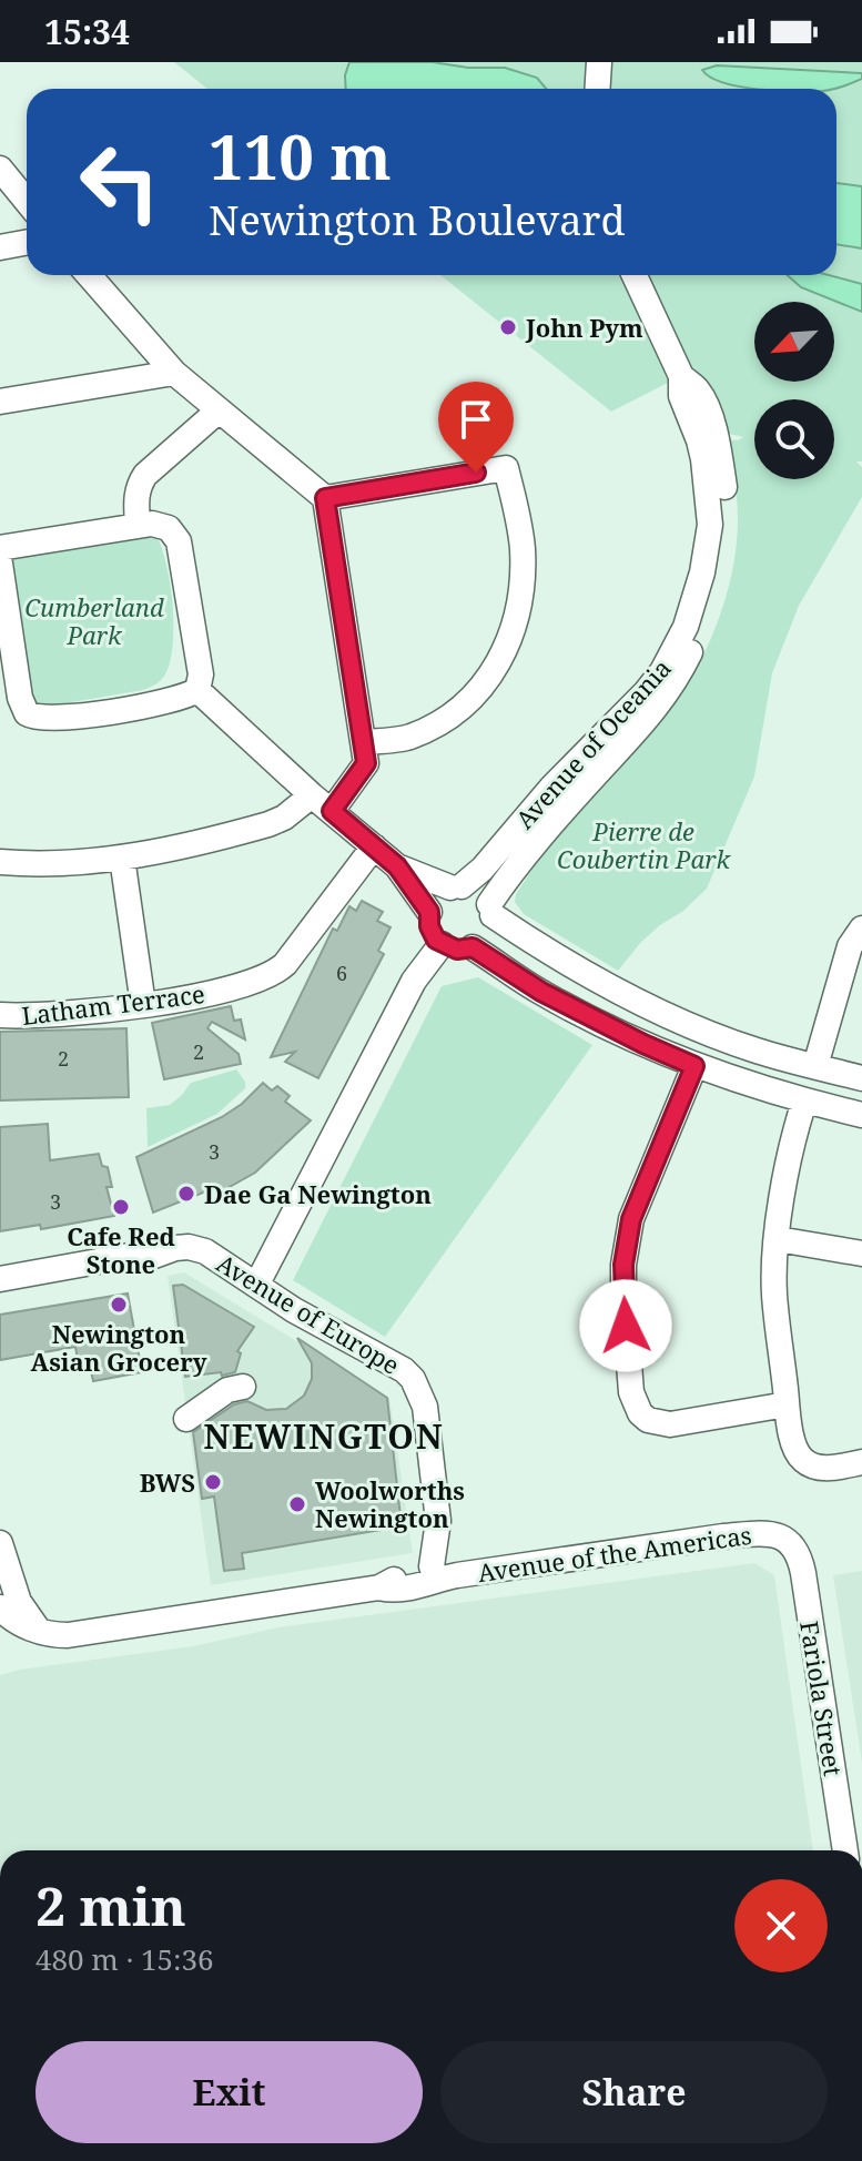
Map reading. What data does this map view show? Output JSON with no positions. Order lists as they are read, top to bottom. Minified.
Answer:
{"streets":{"street":["Avenue of Oceania","Latham Terrace","Avenue of Europe","Avenue of the Americas","Fariola Street"]},"crossings":[["Avenue of Europe","Avenue of the Americas"],["Avenue of the Americas","Fariola Street"]],"districts":["NEWINGTON"],"parks":["Cumberland Park","Pierre de Coubertin Park"],"places":["John Pym","Dae Ga Newington","Cafe Red Stone","Newington Asian Grocery","BWS","Woolworths Newington"],"house_numbers":["6","2","2","3","3"],"north":"bottom left","page":{"status":"15:34","turn":["110 m","Newington Boulevard"],"heading":["2 min","480 m · 15:36"],"buttons":["Exit","Share"]}}
